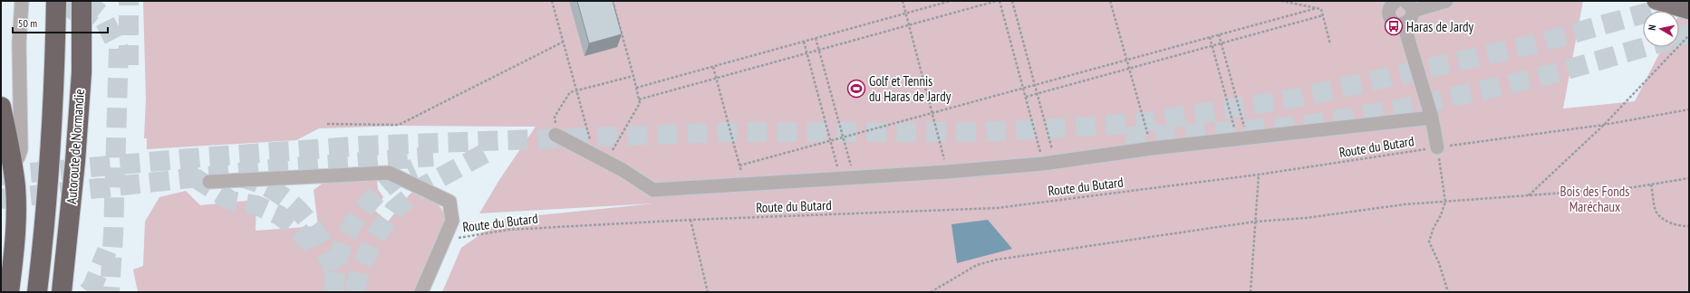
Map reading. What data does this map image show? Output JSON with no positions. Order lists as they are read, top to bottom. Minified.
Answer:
{"streets":{"highway":["Autoroute de Normandie"],"path":["Route du Butard"]},"parks":["Bois des Fonds Maréchaux"],"places":{"bus stop":["Haras de Jardy"],"sports":["Golf et Tennis du Haras de Jardy"]},"scale_bar":"50 m","north":"left"}
